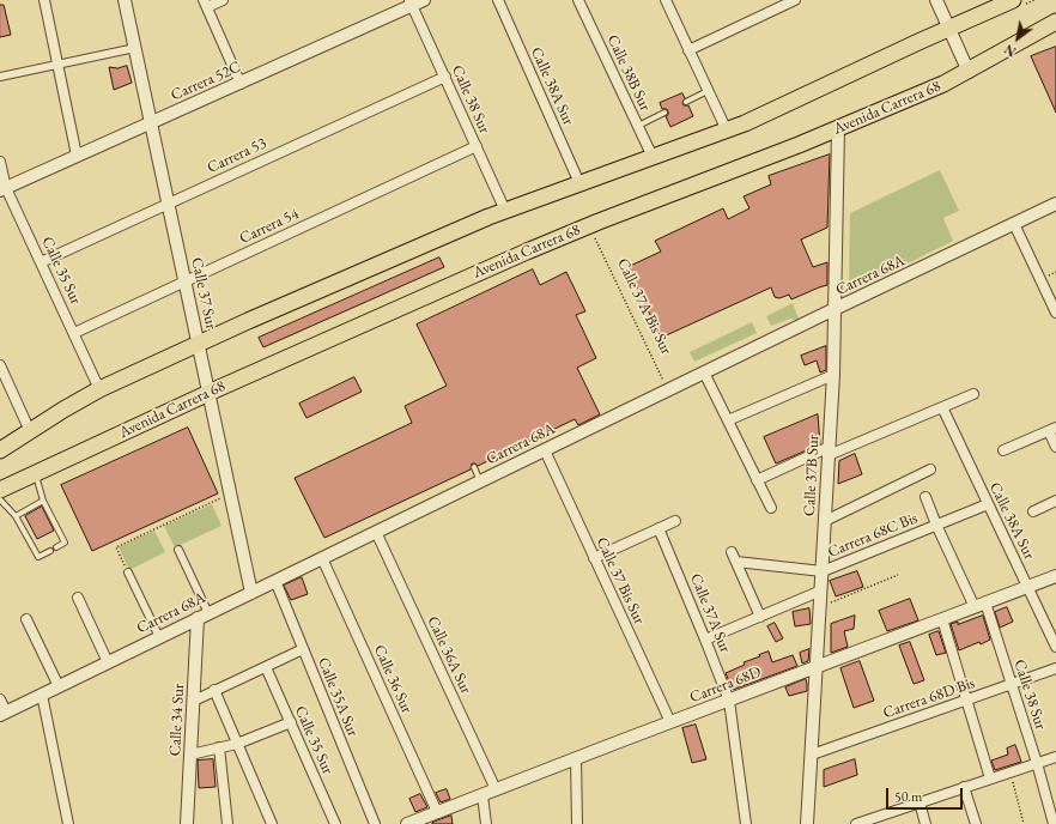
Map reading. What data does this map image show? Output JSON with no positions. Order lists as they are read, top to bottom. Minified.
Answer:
{"streets":{"main road":["Avenida Carrera 68"],"street":["Calle 38B Sur","Carrera 52C","Calle 38A Sur","Calle 38 Sur","Carrera 53","Carrera 54","Calle 35 Sur","Carrera 68A","Calle 37 Sur","Calle 37B Sur","Carrera 68C Bis","Calle 37 Bis Sur","Calle 37A Sur","Calle 36A Sur","Calle 36 Sur","Carrera 68D","Calle 35A Sur","Carrera 68D Bis","Calle 34 Sur"],"path":["Calle 37A Bis Sur"]},"crossings":[["Carrera 52C","Calle 38 Sur"],["Carrera 52C","Calle 35 Sur"],["Carrera 52C","Calle 37 Sur"],["Calle 38A Sur","Carrera 68C Bis"],["Calle 38A Sur","Carrera 68D"],["Calle 38 Sur","Carrera 53"],["Calle 38 Sur","Carrera 54"],["Calle 38 Sur","Carrera 68C Bis"],["Calle 38 Sur","Carrera 68D"],["Calle 38 Sur","Carrera 68D Bis"],["Avenida Carrera 68","Calle 37 Sur"],["Avenida Carrera 68","Calle 37B Sur"],["Carrera 53","Calle 35 Sur"],["Carrera 53","Calle 37 Sur"],["Carrera 54","Calle 35 Sur"],["Carrera 54","Calle 37 Sur"],["Carrera 68A","Calle 37 Sur"],["Carrera 68A","Calle 37A Bis Sur"],["Carrera 68A","Calle 37B Sur"],["Carrera 68A","Calle 37 Bis Sur"],["Carrera 68A","Calle 36A Sur"],["Carrera 68A","Calle 36 Sur"],["Carrera 68A","Calle 35A Sur"],["Carrera 68A","Calle 34 Sur"],["Calle 37B Sur","Carrera 68C Bis"],["Calle 37B Sur","Carrera 68D"],["Calle 37B Sur","Carrera 68D Bis"],["Calle 37 Bis Sur","Carrera 68D"],["Calle 37A Sur","Carrera 68D"],["Calle 36A Sur","Carrera 68D"],["Calle 36 Sur","Carrera 68D"]],"scale_bar":"50 m","north":"bottom left"}
